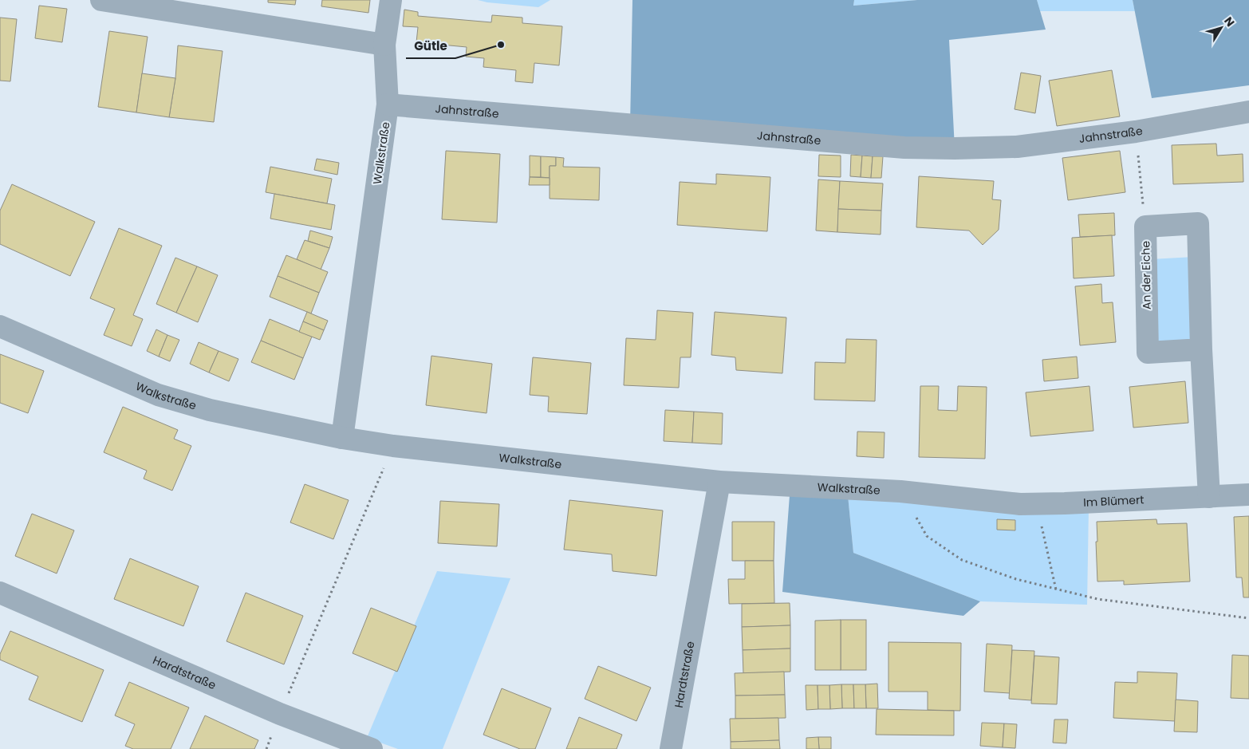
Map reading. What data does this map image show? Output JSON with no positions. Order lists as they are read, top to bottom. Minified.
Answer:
{"streets":{"street":["Jahnstraße","Walkstraße","An der Eiche","Im Blümert","Hardtstraße"]},"crossings":[["Jahnstraße","Walkstraße"],["Walkstraße","Im Blümert"],["Walkstraße","Hardtstraße"],["An der Eiche","Im Blümert"]],"places":["Gütle"],"north":"top right"}
